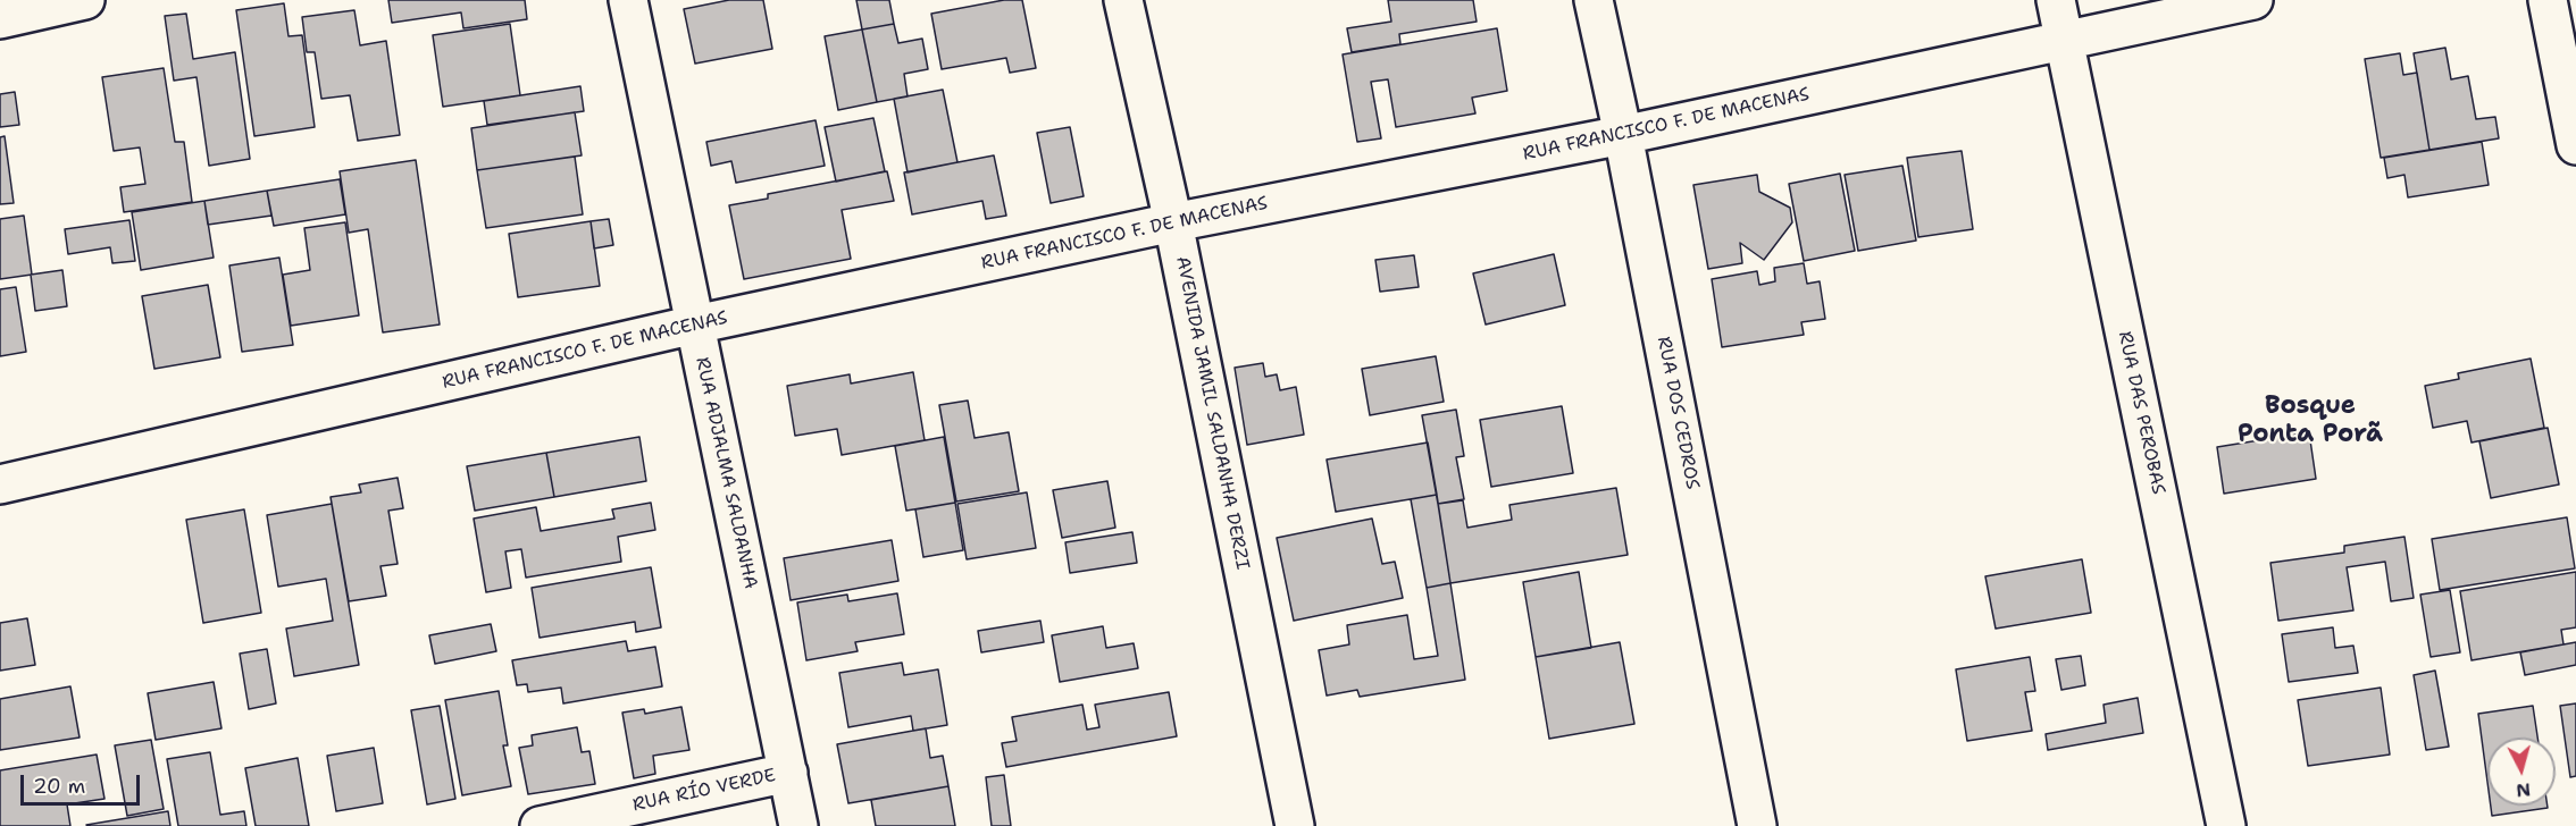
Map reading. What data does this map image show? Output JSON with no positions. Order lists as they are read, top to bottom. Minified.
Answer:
{"streets":{"street":["RUA FRANCISCO F. DE MACENAS","AVENIDA JAMIL SALDANHA DERZI","RUA DOS CEDROS","RUA DAS PEROBAS","RUA ADJALMA SALDANHA","RUA RÍO VERDE"]},"crossings":[["RUA FRANCISCO F. DE MACENAS","AVENIDA JAMIL SALDANHA DERZI"],["RUA FRANCISCO F. DE MACENAS","RUA DOS CEDROS"],["RUA FRANCISCO F. DE MACENAS","RUA DAS PEROBAS"],["RUA FRANCISCO F. DE MACENAS","RUA ADJALMA SALDANHA"],["RUA ADJALMA SALDANHA","RUA RÍO VERDE"]],"districts":["Bosque Ponta Porã"],"scale_bar":"20 m","north":"bottom"}
